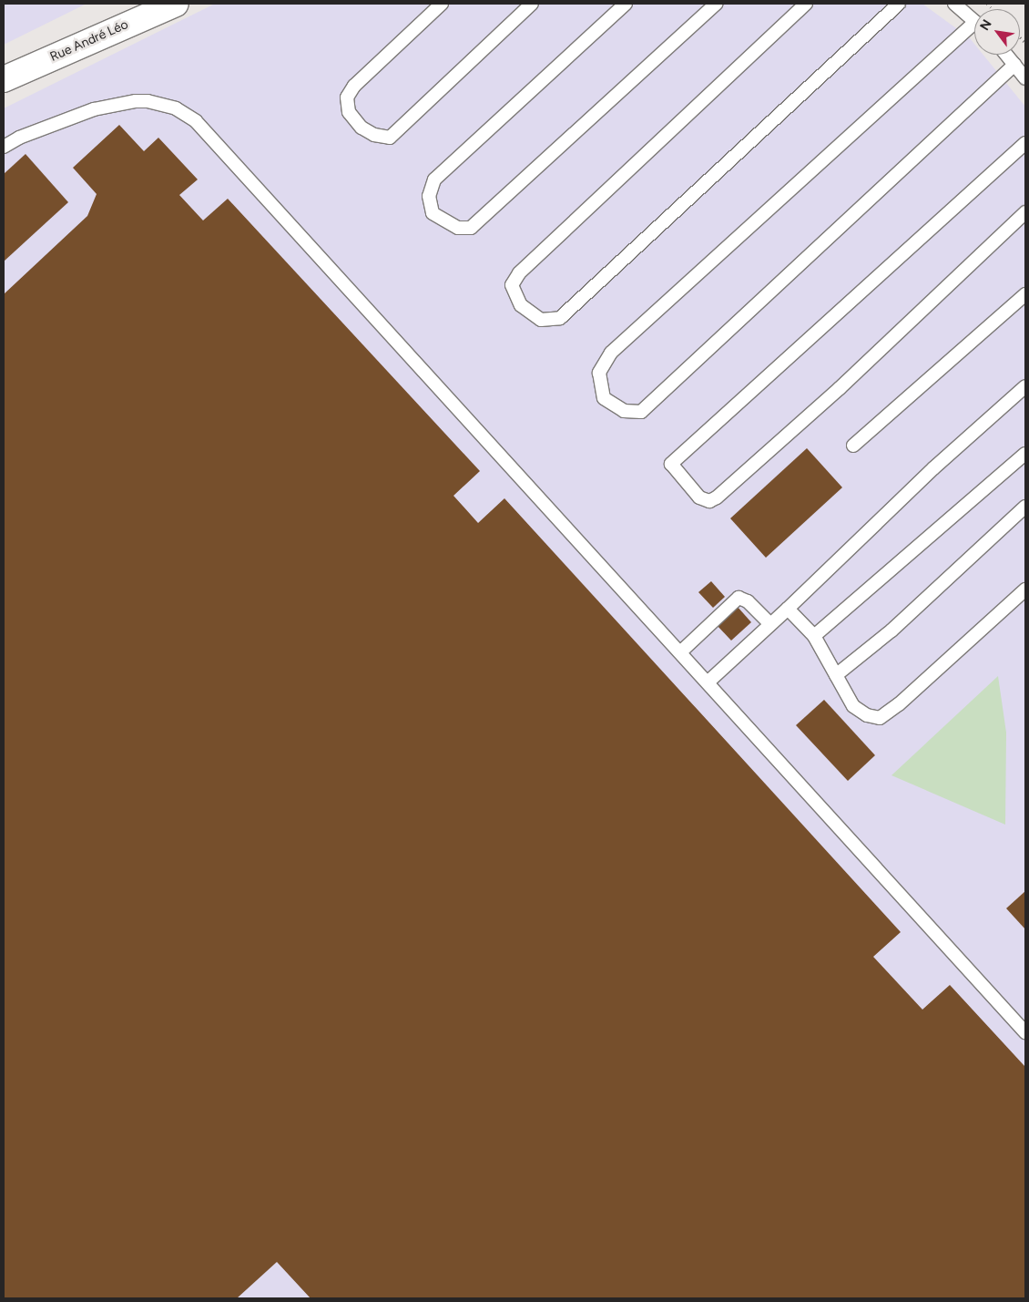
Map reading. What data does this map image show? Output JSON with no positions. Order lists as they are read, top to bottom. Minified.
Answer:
{"streets":{"street":["Rue André Léo"]},"north":"top left"}
